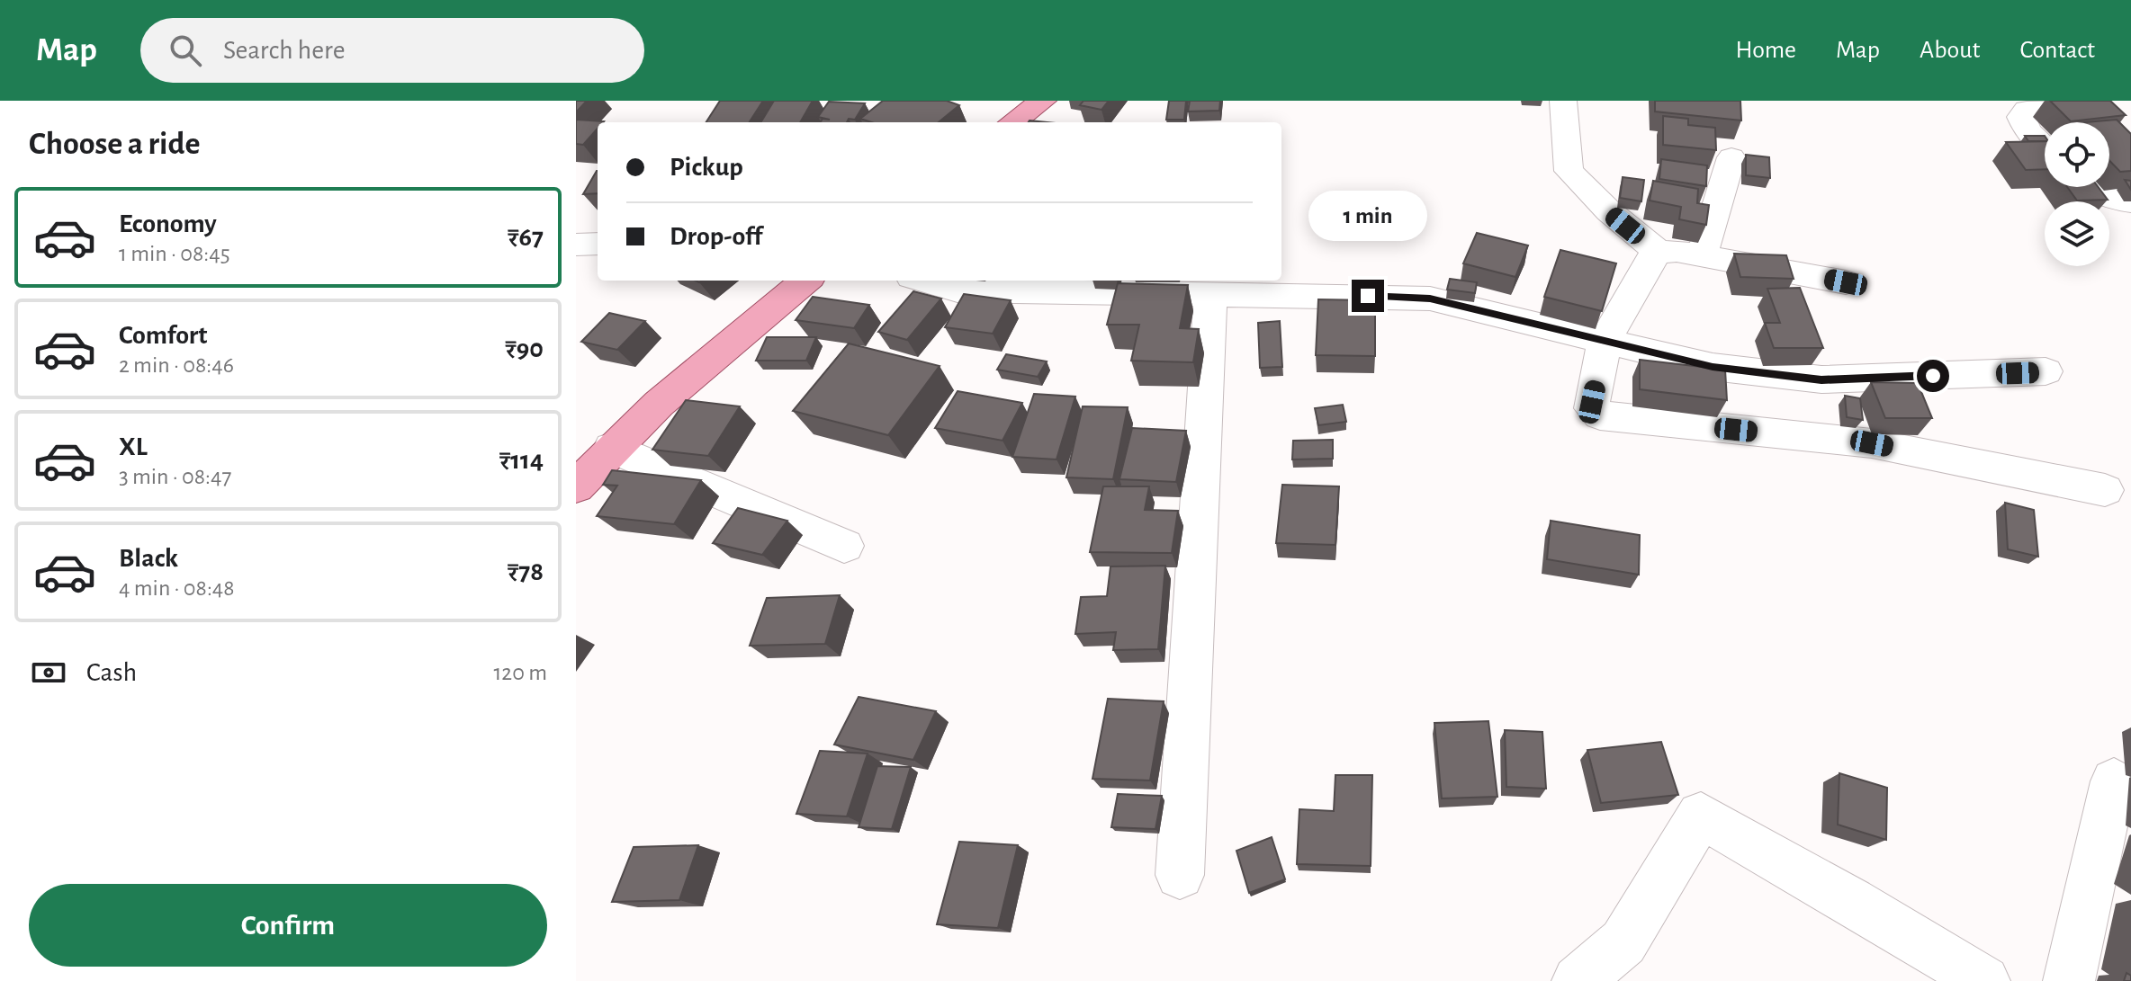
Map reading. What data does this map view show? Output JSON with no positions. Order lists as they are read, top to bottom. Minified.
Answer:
{"page":{"header":"Map","search":"Search here","nav":["Home","Map","About","Contact"],"heading":"Choose a ride","banner":["Pickup","Drop-off"],"list":[{"name":"Economy","note":"1 min · 08:45","value":"₹67"},{"name":"Comfort","note":"2 min · 08:46","value":"₹90"},{"name":"XL","note":"3 min · 08:47","value":"₹114"},{"name":"Black","note":"4 min · 08:48","value":"₹78"}],"bubble":"1 min","pay":["Cash","120 m"],"buttons":"Confirm"}}
